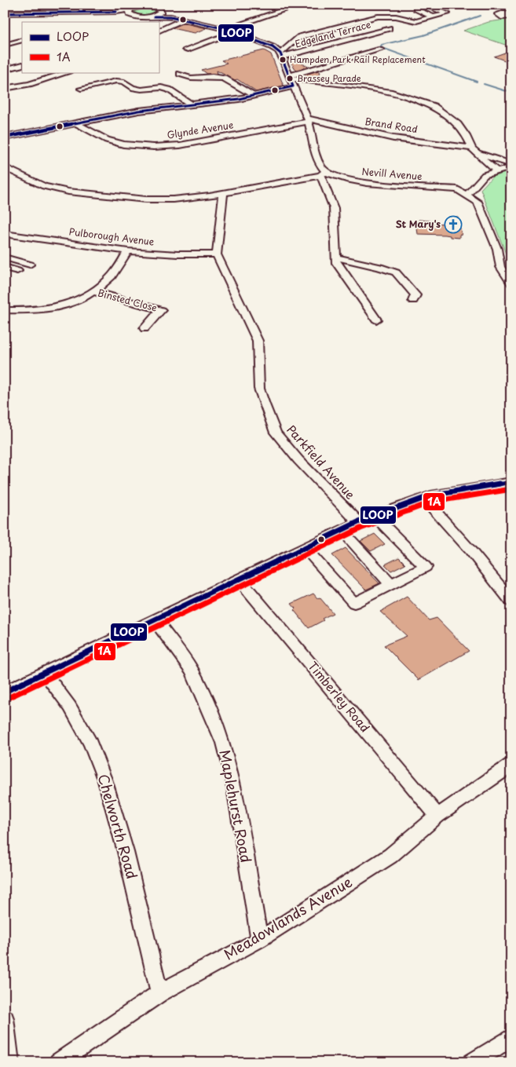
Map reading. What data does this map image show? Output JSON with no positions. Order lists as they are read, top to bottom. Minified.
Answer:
{"streets":{"street":["Edgeland Terrace","Brand Road","Glynde Avenue","Nevill Avenue","Pulborough Avenue","Binsted Close","Parkfield Avenue","Timberley Road","Maplehurst Road","Chelworth Road","Meadowlands Avenue"]},"crossings":[["Brand Road","Glynde Avenue"],["Pulborough Avenue","Parkfield Avenue"],["Timberley Road","Meadowlands Avenue"],["Maplehurst Road","Meadowlands Avenue"],["Chelworth Road","Meadowlands Avenue"]],"places":{"other":["Hampden Park Rail Replacement","Brassey Parade"],"church":["St Mary's"]},"lines":["transit line LOOP","transit line 1A"],"legend":["LOOP","1A"]}
